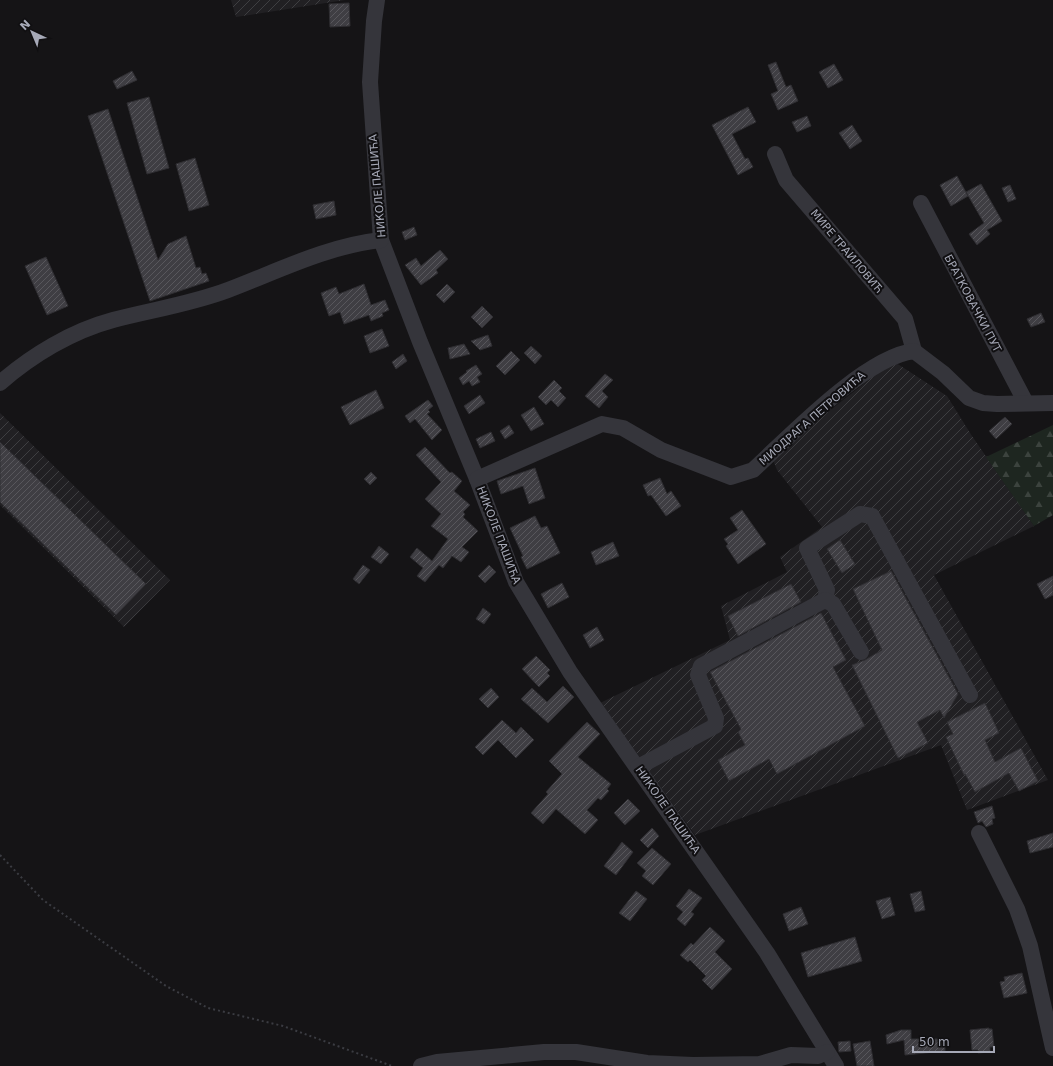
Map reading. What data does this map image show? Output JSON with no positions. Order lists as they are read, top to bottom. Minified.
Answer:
{"streets":{"street":["НИКОЛЕ ПАШИЋА","МИРЕ ТРАИЛОВИЋ","БРАТКОВАЧКИ ПУТ","МИОДРАГА ПЕТРОВИЋА"]},"crossings":[["НИКОЛЕ ПАШИЋА","МИОДРАГА ПЕТРОВИЋА"],["МИРЕ ТРАИЛОВИЋ","МИОДРАГА ПЕТРОВИЋА"]],"scale_bar":"50 m","north":"top left"}
